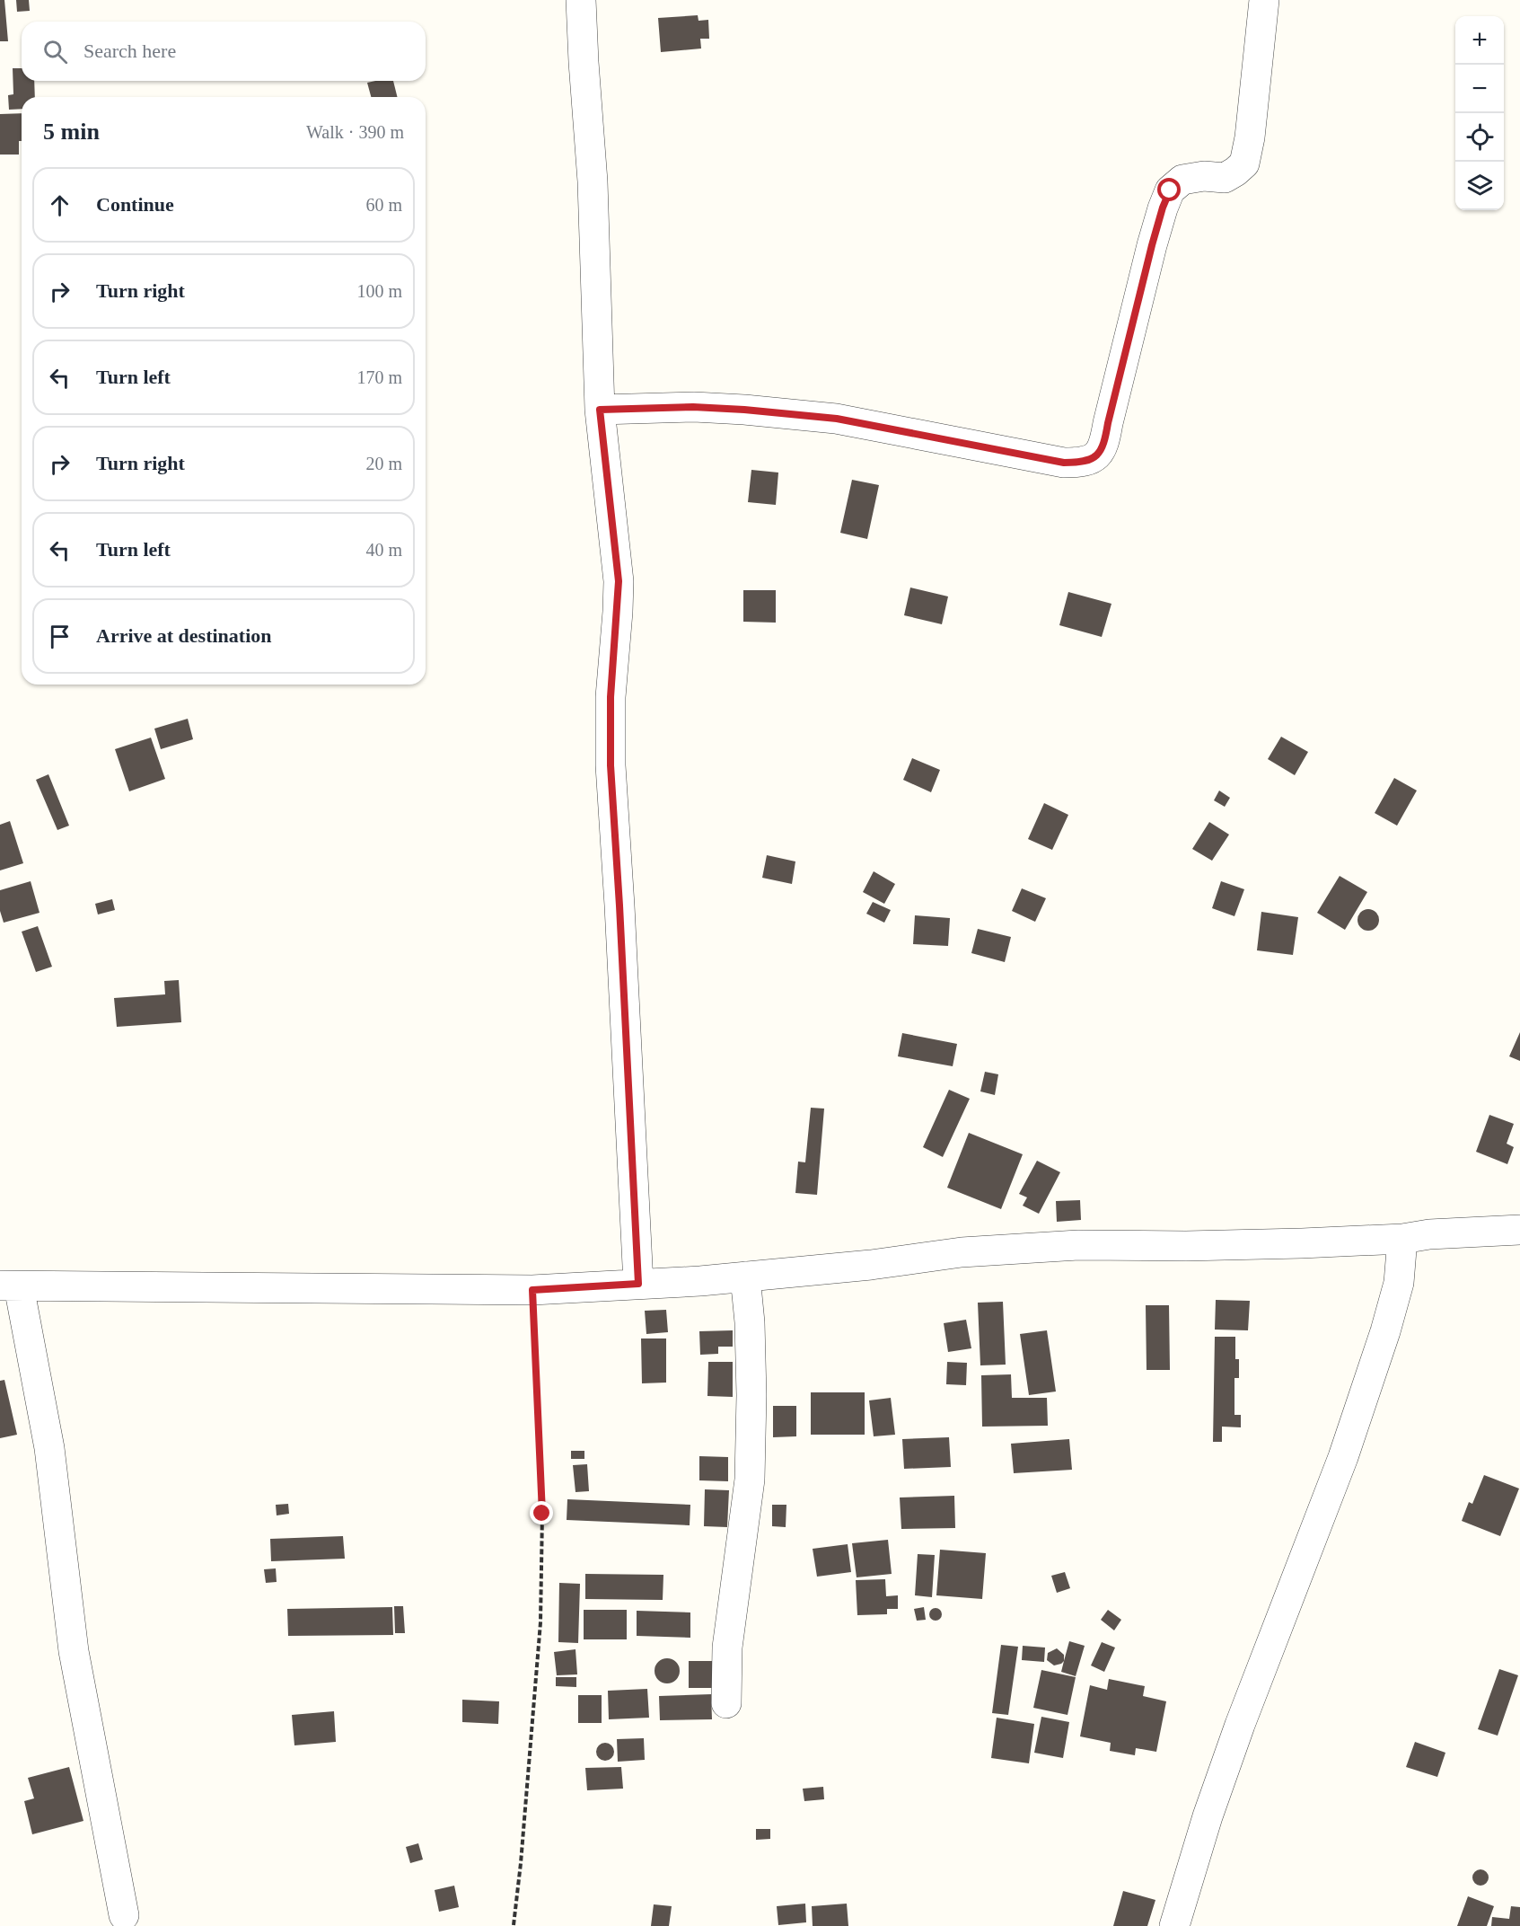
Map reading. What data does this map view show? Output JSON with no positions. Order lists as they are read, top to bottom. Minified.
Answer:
{"page":{"map_buttons":["+","−"],"search":"Search here","heading":["5 min","Walk · 390 m"],"list":[["Continue","60 m"],["Turn right","100 m"],["Turn left","170 m"],["Turn right","20 m"],["Turn left","40 m"],"Arrive at destination"]}}
